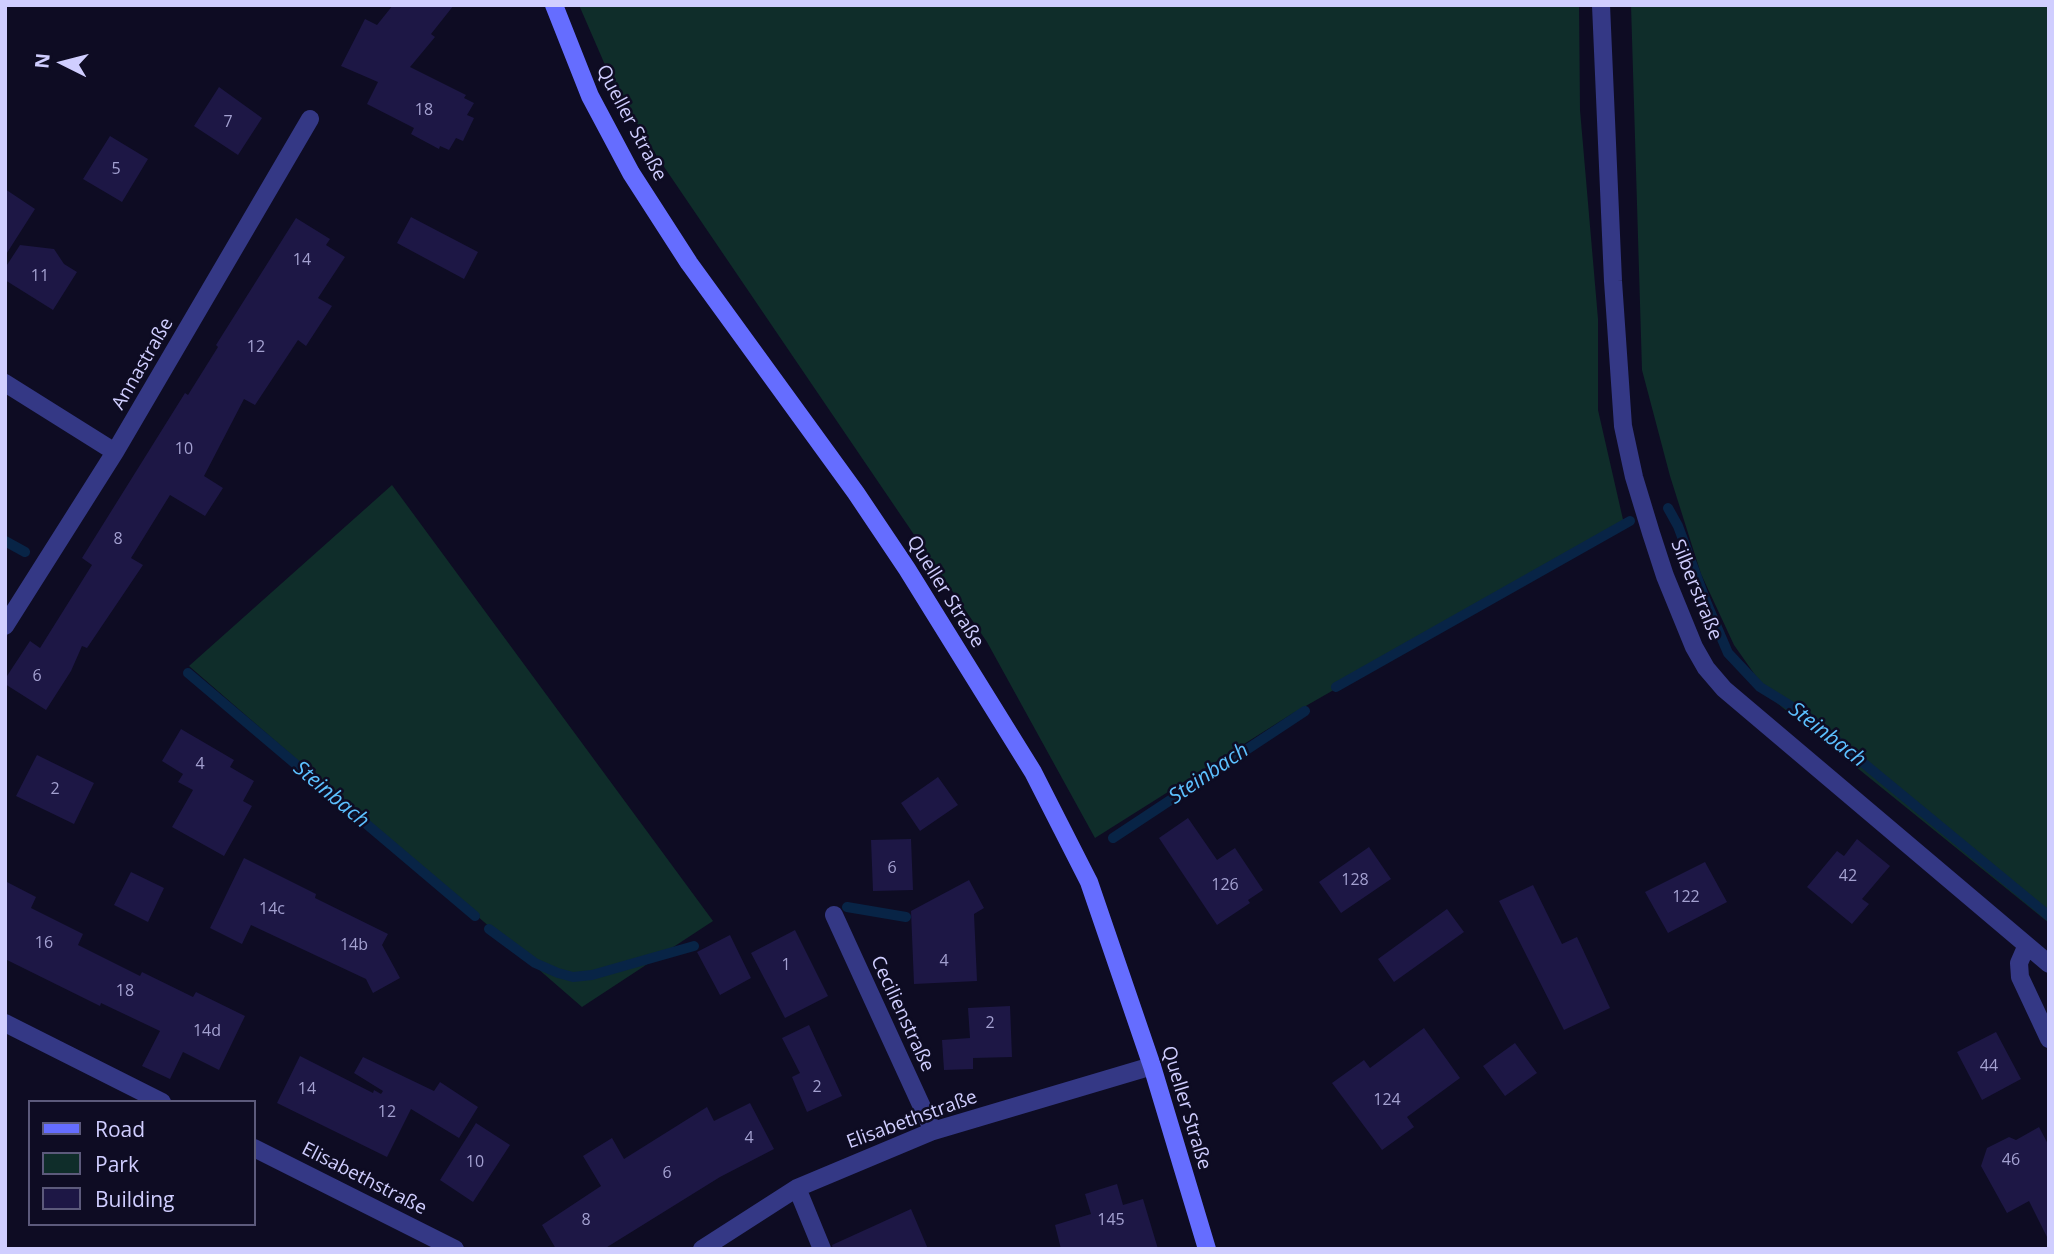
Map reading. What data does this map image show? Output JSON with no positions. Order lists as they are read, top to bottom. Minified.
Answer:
{"streets":{"street":["Queller Straße","Annastraße","Silberstraße","Cecilienstraße","Elisabethstraße"]},"crossings":[["Queller Straße","Elisabethstraße"],["Cecilienstraße","Elisabethstraße"]],"water":["Steinbach"],"house_numbers":["18","7","5","14","11","12","10","8","6","4","2","6","42","128","126","122","14c","16","14b","4","1","18","2","14d","44","2","14","124","12","4","46","10","6","8","145"],"legend":["Road","Park","Building"],"north":"left"}
